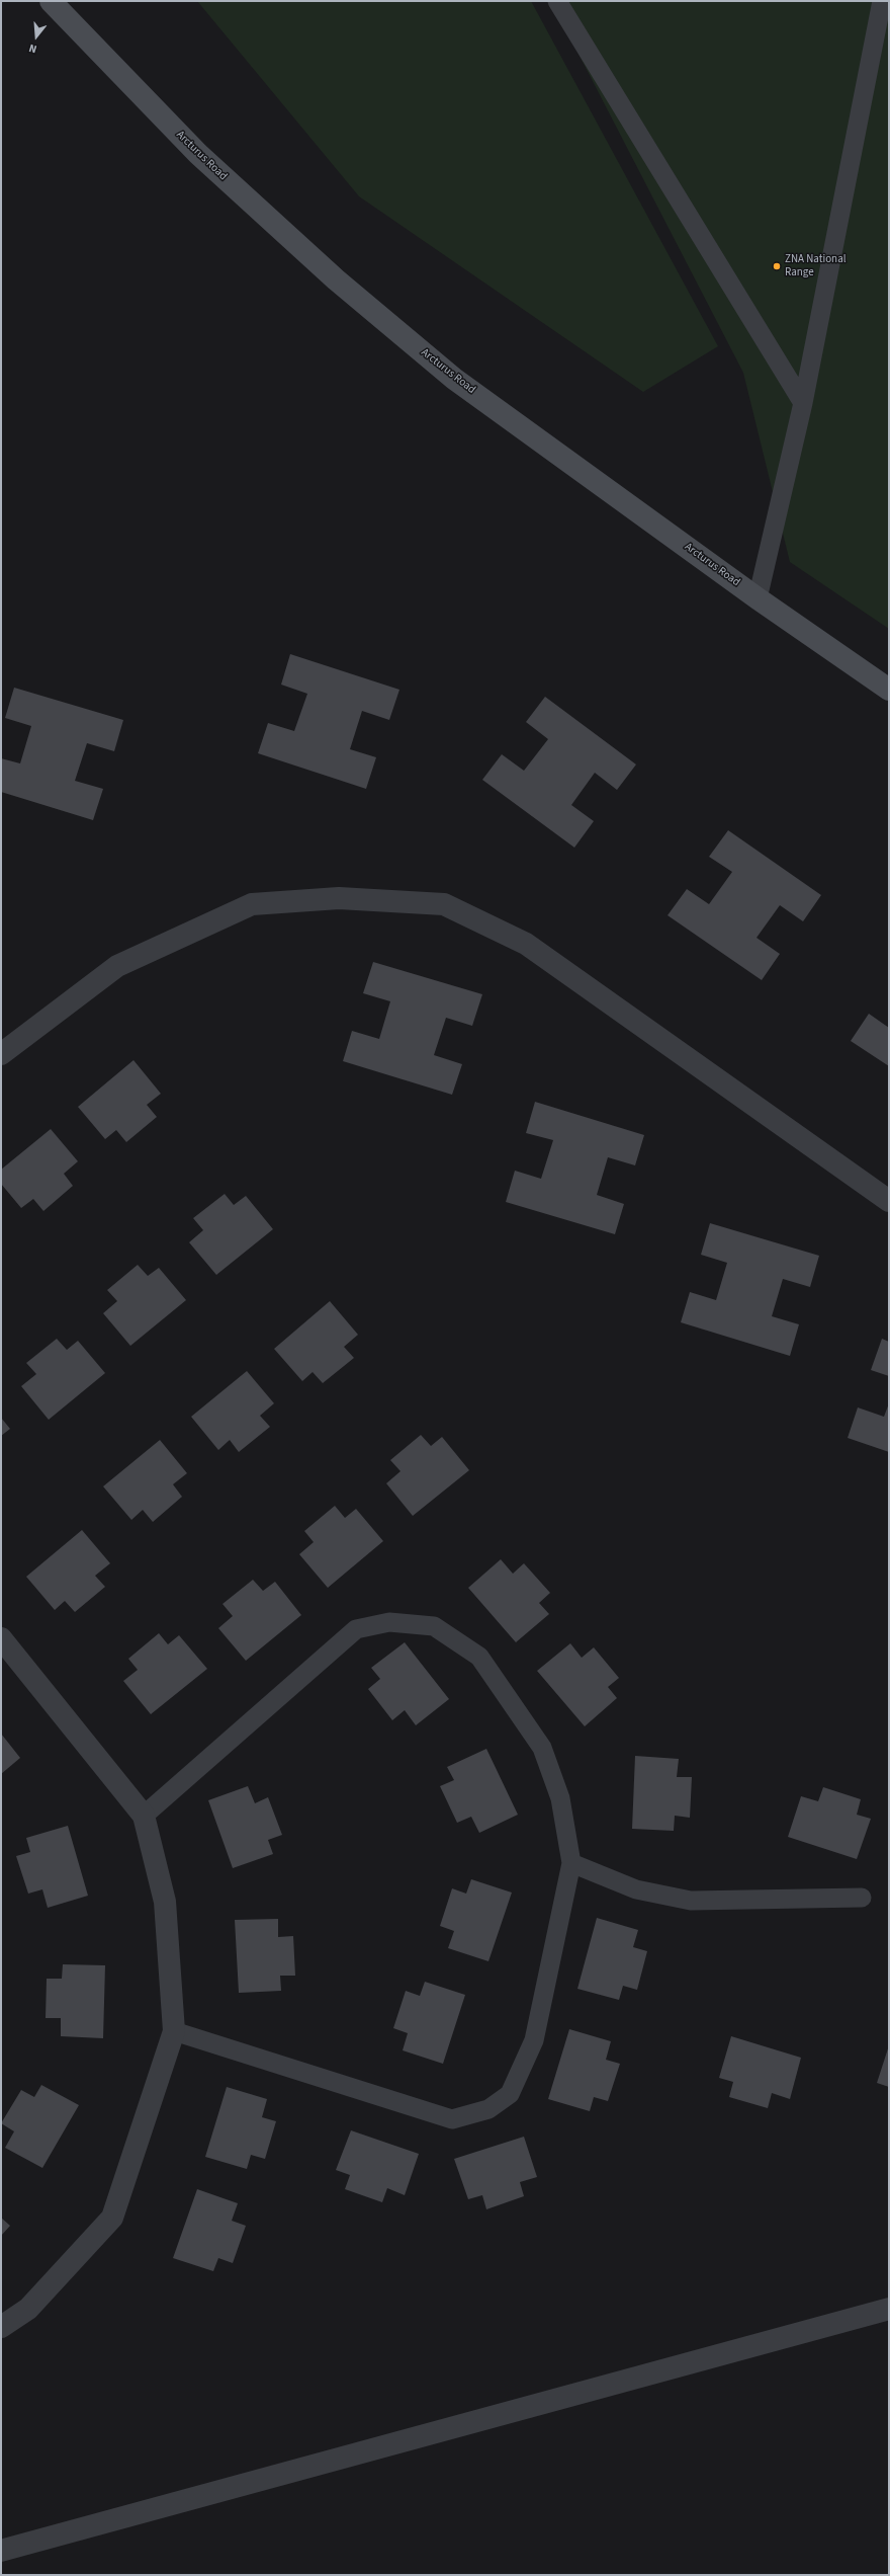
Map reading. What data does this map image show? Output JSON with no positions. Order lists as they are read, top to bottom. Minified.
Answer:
{"streets":{"main road":["Arcturus Road"]},"places":["ZNA National Range"],"north":"bottom"}
